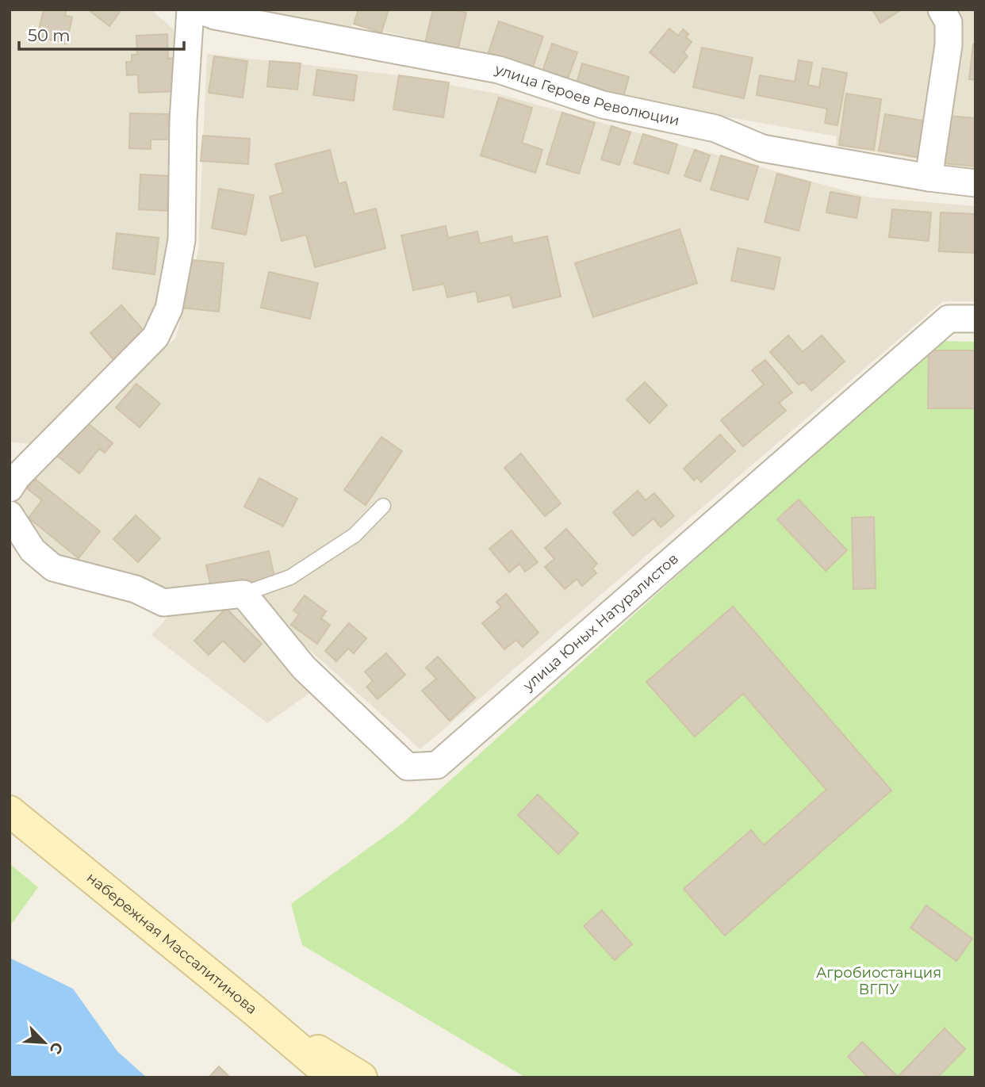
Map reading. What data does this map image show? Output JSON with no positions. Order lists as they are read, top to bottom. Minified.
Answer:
{"streets":{"main road":["набережная Массалитинова"],"street":["улица Героев Революции","улица Юных Натуралистов"]},"parks":["Агробиостанция ВГПУ"],"scale_bar":"50 m","north":"bottom right"}
